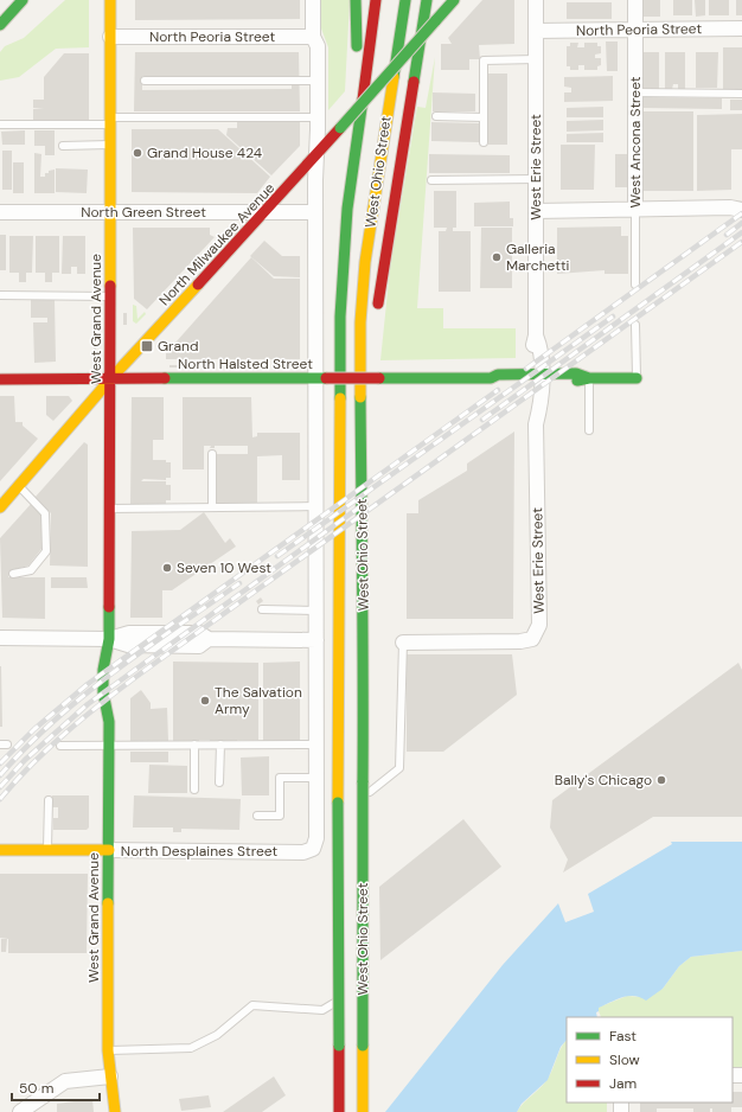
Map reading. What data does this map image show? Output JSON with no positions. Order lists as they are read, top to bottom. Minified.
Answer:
{"streets":{"main road":["West Ohio Street","North Milwaukee Avenue","West Grand Avenue","North Halsted Street","North Desplaines Street"],"street":["North Peoria Street","West Ancona Street","West Erie Street","North Green Street"]},"crossings":[["North Peoria Street","West Ancona Street"],["North Peoria Street","West Erie Street"],["North Peoria Street","West Grand Avenue"],["West Erie Street","North Halsted Street"],["North Green Street","North Milwaukee Avenue"],["North Green Street","West Grand Avenue"],["North Milwaukee Avenue","West Grand Avenue"],["North Milwaukee Avenue","North Halsted Street"],["West Grand Avenue","North Halsted Street"],["West Grand Avenue","North Desplaines Street"]],"places":{"other":["Grand House 424","Galleria Marchetti","Seven 10 West","The Salvation Army","Bally's Chicago"],"transit":["Grand"]},"legend":["Fast","Slow","Jam"],"scale_bar":"50 m"}
